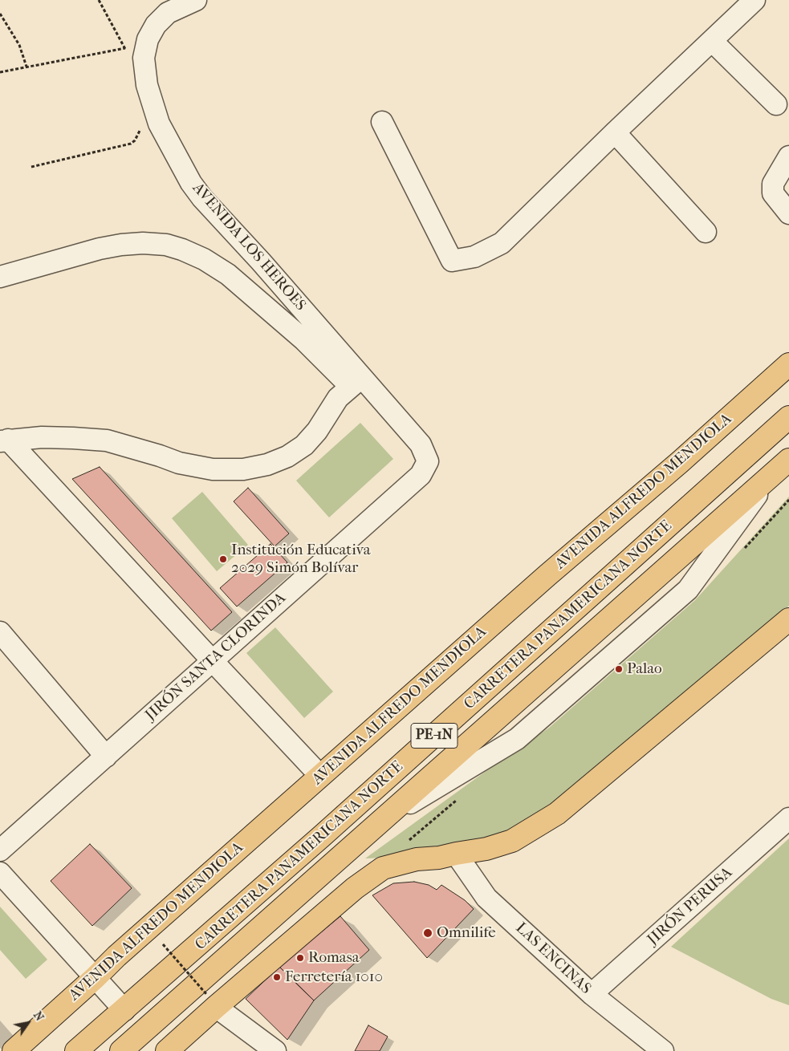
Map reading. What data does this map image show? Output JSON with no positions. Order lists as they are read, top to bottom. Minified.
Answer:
{"streets":{"main road":["AVENIDA ALFREDO MENDIOLA","CARRETERA PANAMERICANA NORTE","PE-1N"],"street":["AVENIDA LOS HEROES","JIRÓN SANTA CLORINDA","JIRÓN PERUSA","LAS ENCINAS"]},"crossings":[["AVENIDA LOS HEROES","JIRÓN SANTA CLORINDA"],["JIRÓN PERUSA","LAS ENCINAS"]],"places":["Institución Educativa 2029 Simón Bolívar","Palao","Omnilife","Romasa","Ferretería 1010"],"north":"top right"}
